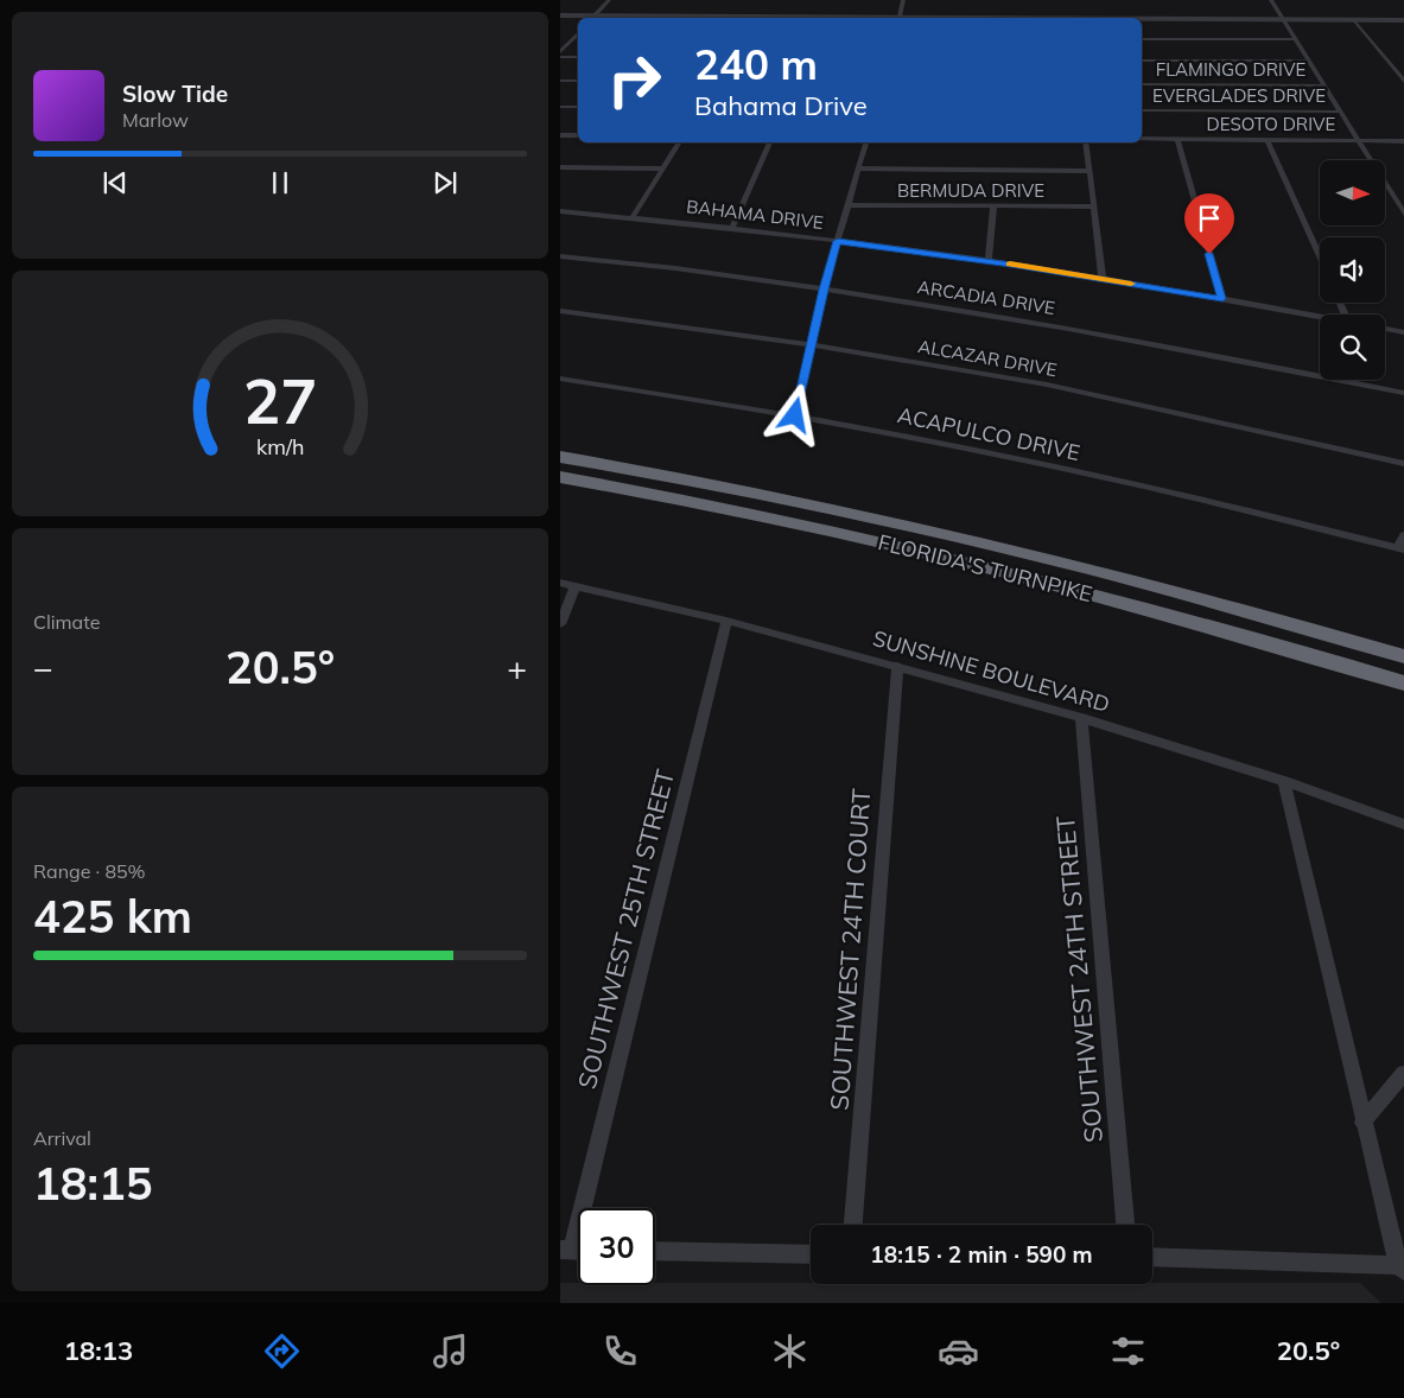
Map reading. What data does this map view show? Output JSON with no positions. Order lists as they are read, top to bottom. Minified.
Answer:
{"streets":{"highway":["FLORIDA'S TURNPIKE"],"street":["FLAMINGO DRIVE","EVERGLADES DRIVE","DESOTO DRIVE","BERMUDA DRIVE","BAHAMA DRIVE","ARCADIA DRIVE","ALCAZAR DRIVE","ACAPULCO DRIVE","SUNSHINE BOULEVARD","SOUTHWEST 25TH STREET","SOUTHWEST 24TH COURT","SOUTHWEST 24TH STREET"]},"crossings":[["SUNSHINE BOULEVARD","SOUTHWEST 25TH STREET"],["SUNSHINE BOULEVARD","SOUTHWEST 24TH COURT"],["SUNSHINE BOULEVARD","SOUTHWEST 24TH STREET"]],"north":"right","page":{"turn":["240 m","Bahama Drive"],"song":["Slow Tide","Marlow"],"tile":["Climate",["Range · 85%","425 km"],["Arrival","18:15"]],"heat":["−","20.5°","+"],"limit":"30","trip":"18:15 · 2 min · 590 m","tabs":["18:13","20.5°"],"gauge":["27","km/h"]}}
